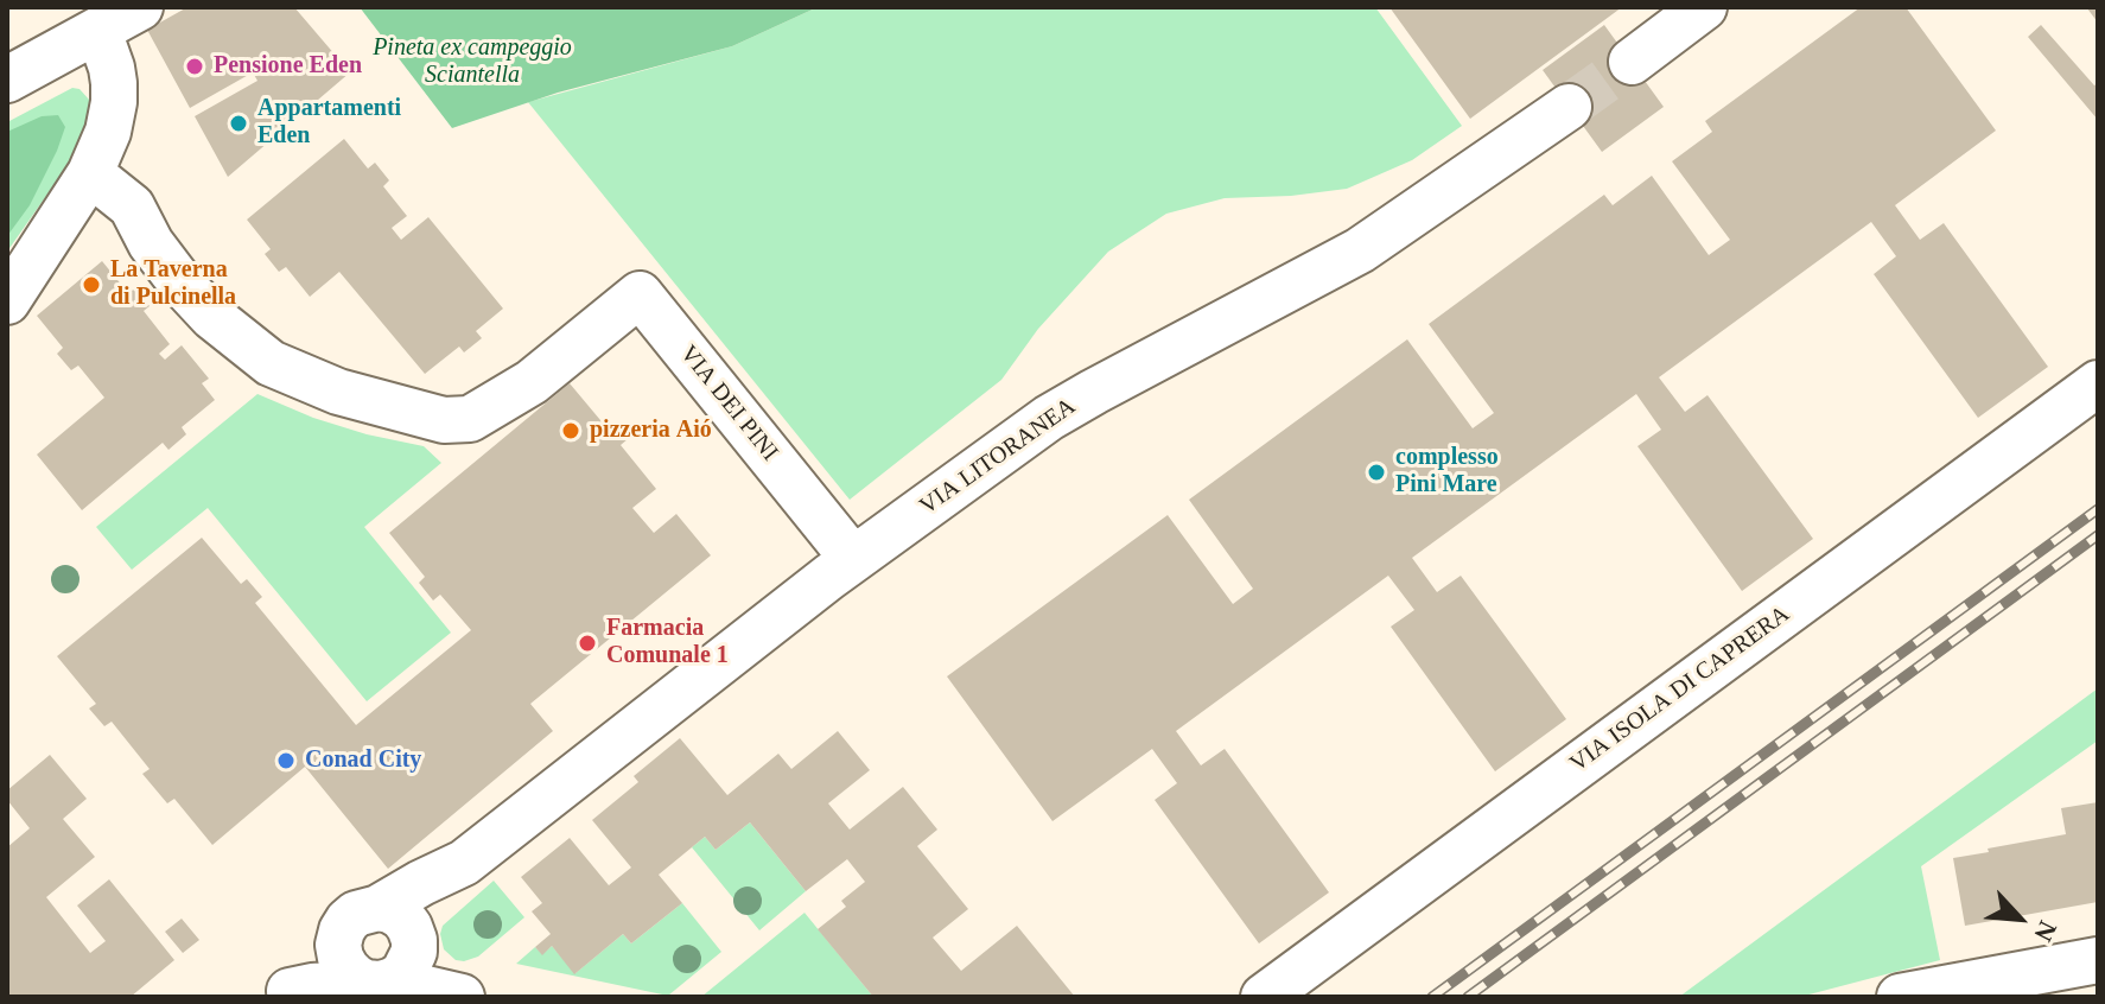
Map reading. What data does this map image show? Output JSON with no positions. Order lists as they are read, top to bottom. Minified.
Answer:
{"streets":{"street":["VIA DEI PINI","VIA LITORANEA","VIA ISOLA DI CAPRERA"]},"crossings":[["VIA DEI PINI","VIA LITORANEA"]],"parks":["Pineta ex campeggio Sciantella"],"places":["Pensione Eden","Appartamenti Eden","La Taverna di Pulcinella","pizzeria Aió","complesso Pini Mare","Farmacia Comunale 1","Conad City"],"north":"bottom right"}
